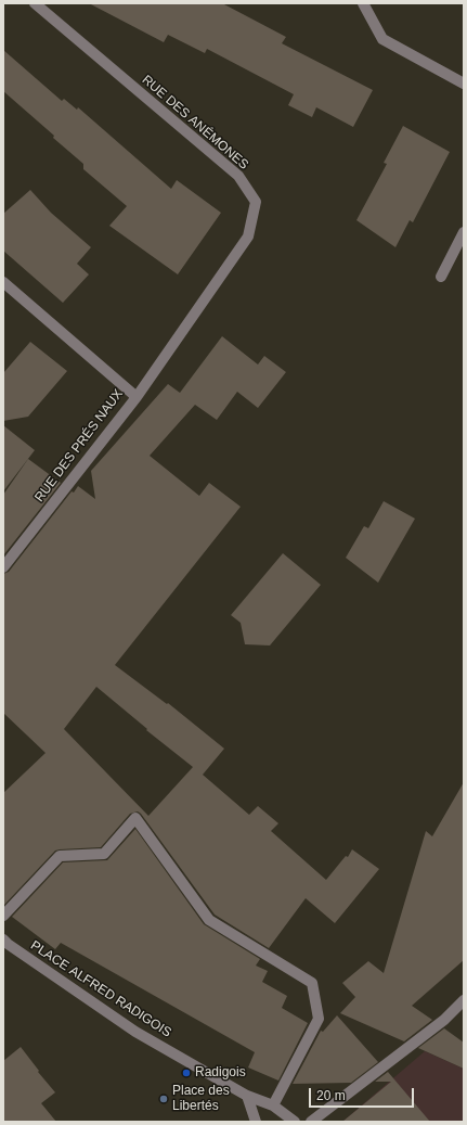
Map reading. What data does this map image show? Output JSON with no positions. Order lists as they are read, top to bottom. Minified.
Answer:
{"streets":{"street":["RUE DES ANÉMONES","RUE DES PRÉS NAUX","PLACE ALFRED RADIGOIS"]},"crossings":[["RUE DES ANÉMONES","RUE DES PRÉS NAUX"]],"places":["Radigois","Place des Libertés"],"scale_bar":"20 m"}
